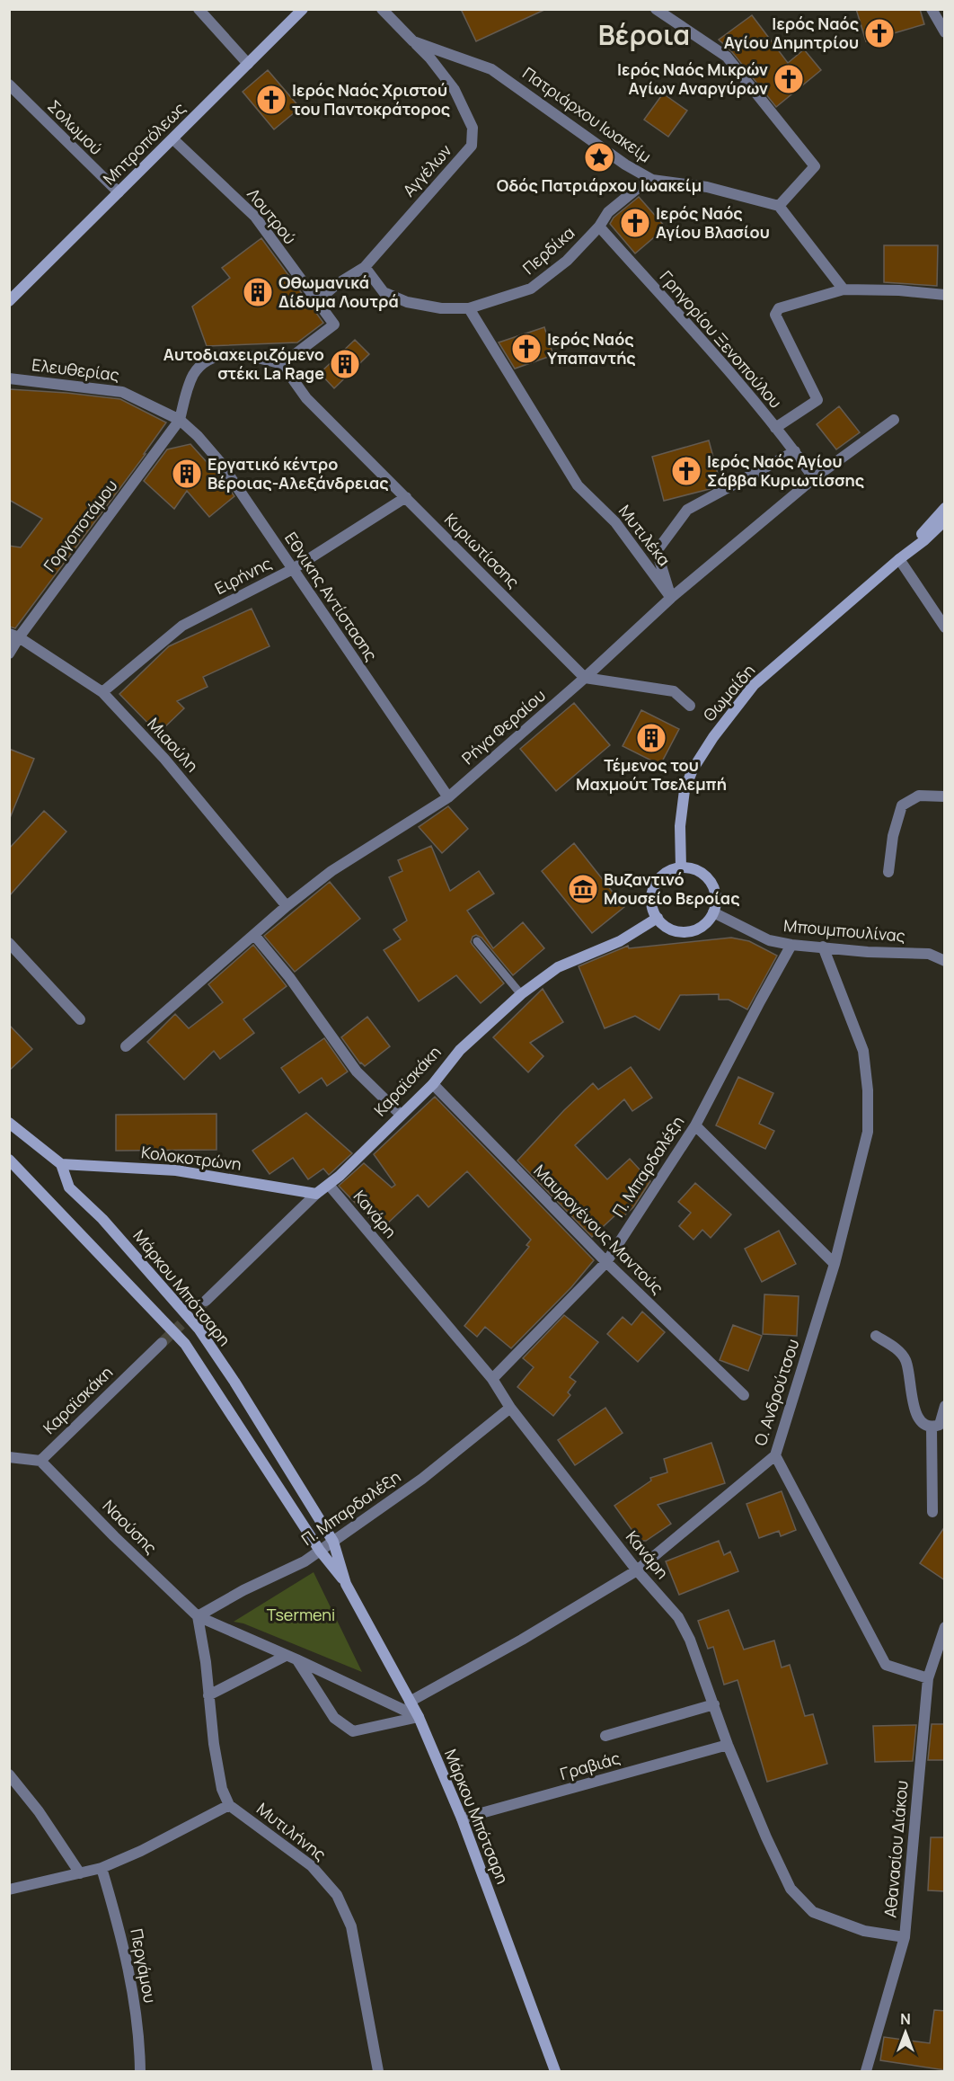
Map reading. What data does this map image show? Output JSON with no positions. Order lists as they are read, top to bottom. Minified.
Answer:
{"streets":{"street":["Πατριάρχου Ιωακείμ","Σολωμού","Μητροπόλεως","Αγγέλων","Λουτρού","Περδίκα","Γρηγορίου Ξενοπούλου","Ελευθερίας","Γοργοποτάμου","Μυτιλέκα","Κυριωτίσσης","Ειρήνης","Εθνικης Αντίστασης","Θωμαίδη","Ρήγα Φεραίου","Μιαούλη","Μπουμπουλίνας","Καραϊσκάκη","Κολοκοτρώνη","Π. Μπαρδαλέξη","Κανάρη","Μαυρογένους Μαντούς","Μάρκου Μπότσαρη","Ο. Ανδρούτσου","Ναούσης","Γραβιάς","Mυτιλήνης","Αθανασίου Διάκου","Περγάμου"]},"crossings":[["Πατριάρχου Ιωακείμ","Αγγέλων"],["Πατριάρχου Ιωακείμ","Περδίκα"],["Σολωμού","Μητροπόλεως"],["Μητροπόλεως","Λουτρού"],["Αγγέλων","Λουτρού"],["Αγγέλων","Περδίκα"],["Λουτρού","Κυριωτίσσης"],["Περδίκα","Γρηγορίου Ξενοπούλου"],["Περδίκα","Μυτιλέκα"],["Γρηγορίου Ξενοπούλου","Μυτιλέκα"],["Γρηγορίου Ξενοπούλου","Ρήγα Φεραίου"],["Ελευθερίας","Γοργοποτάμου"],["Ελευθερίας","Εθνικης Αντίστασης"],["Γοργοποτάμου","Εθνικης Αντίστασης"],["Γοργοποτάμου","Μιαούλη"],["Μυτιλέκα","Ρήγα Φεραίου"],["Κυριωτίσσης","Ειρήνης"],["Κυριωτίσσης","Ρήγα Φεραίου"],["Ειρήνης","Εθνικης Αντίστασης"],["Ειρήνης","Μιαούλη"],["Εθνικης Αντίστασης","Ρήγα Φεραίου"],["Θωμαίδη","Μπουμπουλίνας"],["Θωμαίδη","Καραϊσκάκη"],["Ρήγα Φεραίου","Μιαούλη"],["Μπουμπουλίνας","Καραϊσκάκη"],["Μπουμπουλίνας","Π. Μπαρδαλέξη"],["Μπουμπουλίνας","Ο. Ανδρούτσου"],["Καραϊσκάκη","Κολοκοτρώνη"],["Καραϊσκάκη","Κανάρη"],["Καραϊσκάκη","Μαυρογένους Μαντούς"],["Καραϊσκάκη","Ναούσης"],["Κολοκοτρώνη","Μάρκου Μπότσαρη"],["Π. Μπαρδαλέξη","Κανάρη"],["Π. Μπαρδαλέξη","Μαυρογένους Μαντούς"],["Π. Μπαρδαλέξη","Μάρκου Μπότσαρη"],["Π. Μπαρδαλέξη","Ναούσης"],["Κανάρη","Ο. Ανδρούτσου"],["Κανάρη","Γραβιάς"],["Κανάρη","Αθανασίου Διάκου"],["Μάρκου Μπότσαρη","Ο. Ανδρούτσου"],["Μάρκου Μπότσαρη","Ναούσης"],["Μάρκου Μπότσαρη","Γραβιάς"]],"districts":["Βέροια"],"parks":["Tsermeni"],"places":{"church":["Ιερός Ναός Αγίου Δημητρίου","Ιερός Ναός Μικρών Αγίων Αναργύρων","Ιερός Ναός Χριστού του Παντοκράτορος","Ιερός Ναός Αγίου Βλασίου","Ιερός Ναός Υπαπαντής","Ιερός Ναός Αγίου Σάββα Κυριωτίσσης"],"place":["Οδός Πατριάρχου Ιωακείμ"],"building":["Οθωμανικά Δίδυμα Λουτρά","Αυτοδιαχειριζόμενο στέκι La Rage","Εργατικό κέντρο Βέροιας-Αλεξάνδρειας","Τέμενος του Μαχμούτ Τσελεμπή"],"museum":["Βυζαντινό Μουσείο Βεροίας"]},"north":"top"}
